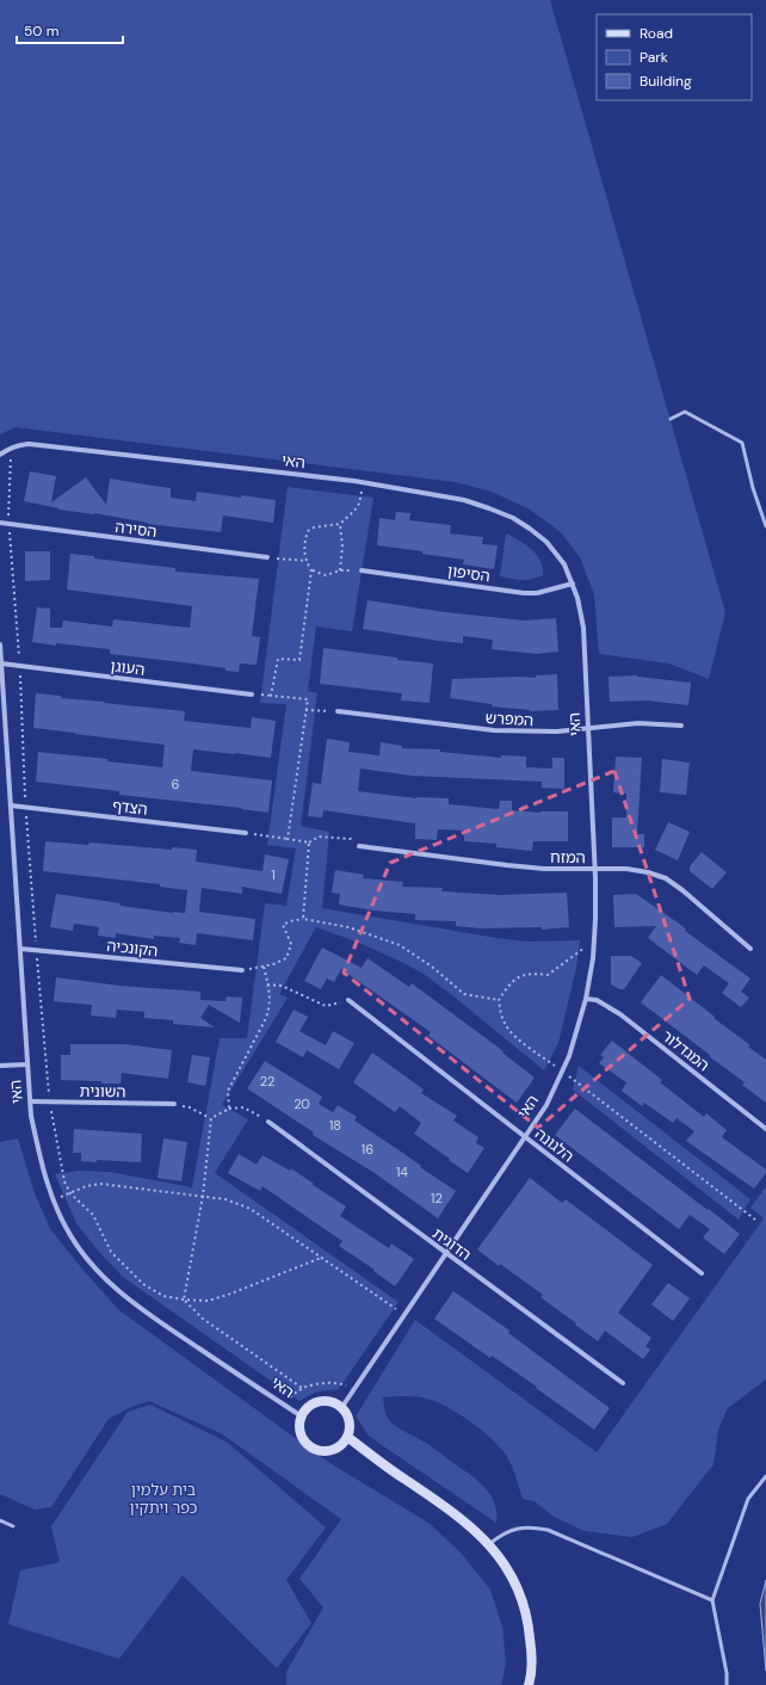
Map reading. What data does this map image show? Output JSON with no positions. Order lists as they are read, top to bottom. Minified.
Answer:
{"streets":{"street":["האי","הסירה","הסיפון","העוגן","המפרש","הצדף","המזח","הקונכיה","המגדלור","השונית","הלגונה","הדוגית"]},"crossings":[["האי","הסיפון"],["האי","העוגן"],["האי","המפרש"],["האי","הצדף"],["האי","המזח"],["האי","הקונכיה"],["האי","המגדלור"],["האי","השונית"],["האי","הלגונה"],["האי","הדוגית"]],"parks":["בית עלמין כפר ויתקין"],"house_numbers":["6","1","22","20","18","16","14","12"],"legend":["Road","Park","Building"],"scale_bar":"50 m"}
